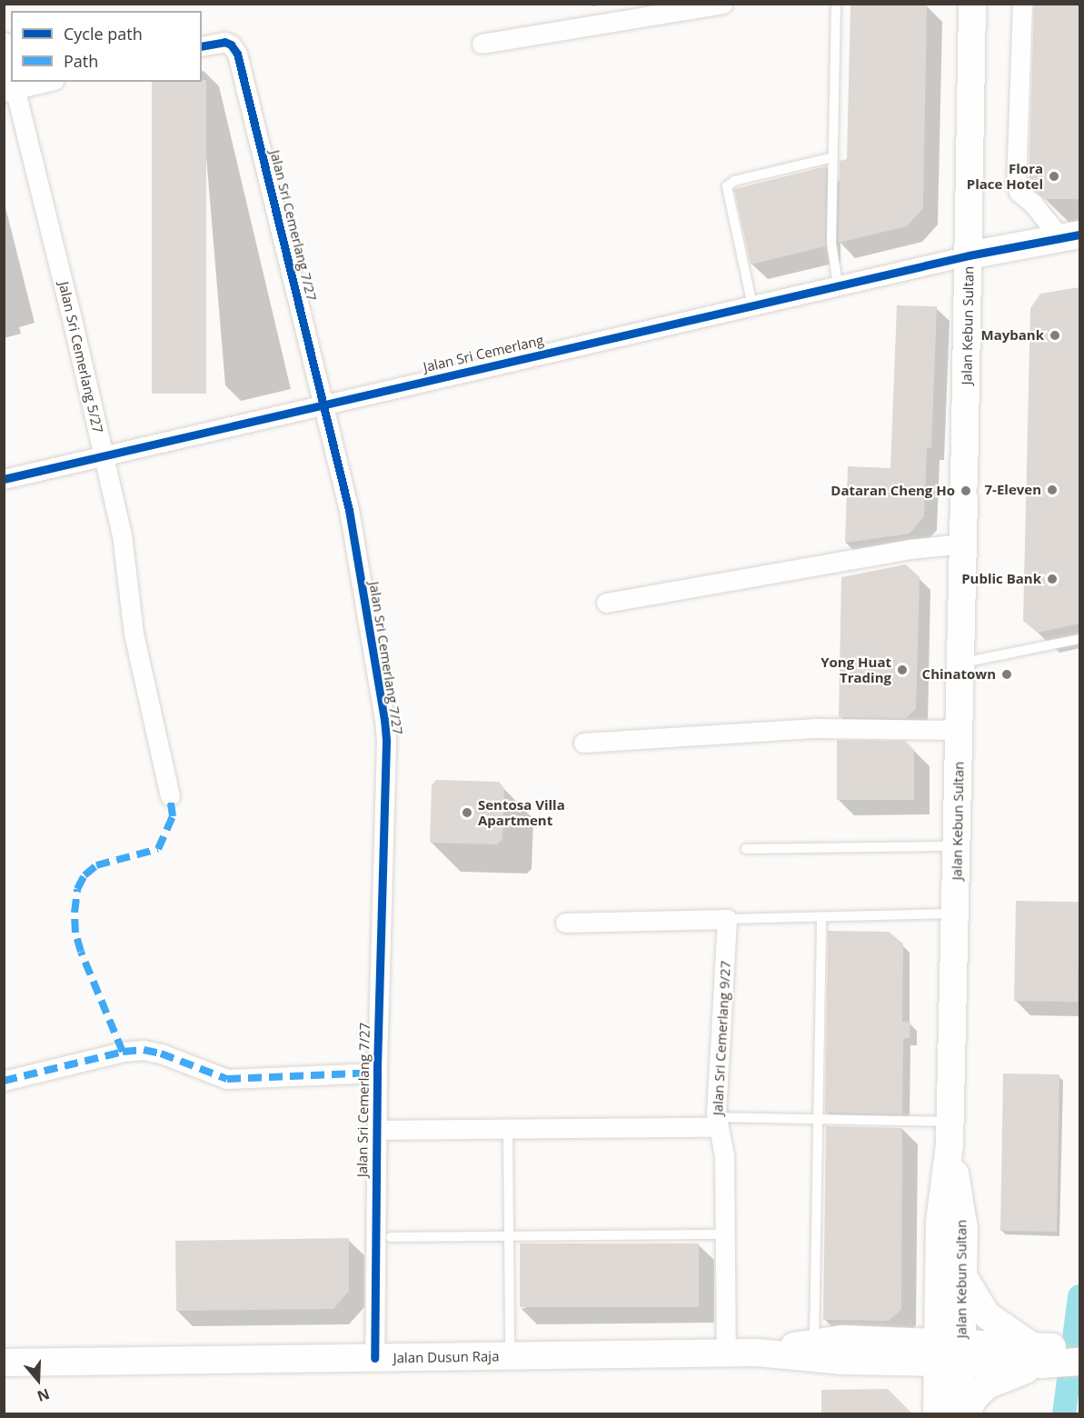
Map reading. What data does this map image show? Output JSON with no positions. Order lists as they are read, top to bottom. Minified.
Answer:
{"streets":{"main road":["Jalan Kebun Sultan","Jalan Dusun Raja"],"street":["Jalan Sri Cemerlang 7/27","Jalan Sri Cemerlang","Jalan Sri Cemerlang 5/27","Jalan Sri Cemerlang 9/27"]},"crossings":[["Jalan Sri Cemerlang 7/27","Jalan Sri Cemerlang"],["Jalan Sri Cemerlang 7/27","Jalan Dusun Raja"],["Jalan Kebun Sultan","Jalan Sri Cemerlang"],["Jalan Kebun Sultan","Jalan Dusun Raja"],["Jalan Sri Cemerlang","Jalan Sri Cemerlang 5/27"],["Jalan Sri Cemerlang 9/27","Jalan Dusun Raja"]],"places":["Flora Place Hotel","Maybank","7-Eleven","Dataran Cheng Ho","Public Bank","Yong Huat Trading","Chinatown","Sentosa Villa Apartment"],"legend":["Cycle path","Path"],"north":"bottom"}
